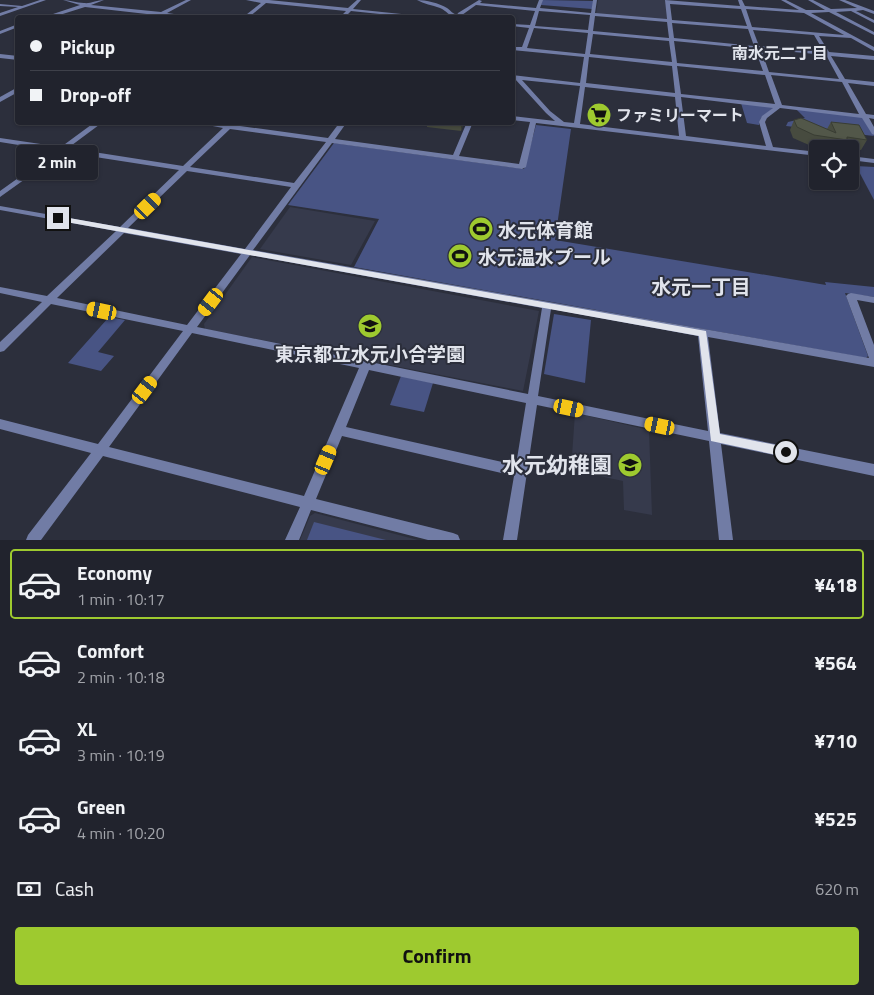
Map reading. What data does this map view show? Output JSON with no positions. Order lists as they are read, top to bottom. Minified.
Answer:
{"districts":["南水元二丁目","水元一丁目"],"places":{"supermarket":["ファミリーマート"],"sports":["水元体育館","水元温水プール"],"school or university":["東京都立水元小合学園","水元幼稚園"]},"page":{"banner":["Pickup","Drop-off"],"bubble":"2 min","list":[{"name":"Economy","note":"1 min · 10:17","value":"¥418"},{"name":"Comfort","note":"2 min · 10:18","value":"¥564"},{"name":"XL","note":"3 min · 10:19","value":"¥710"},{"name":"Green","note":"4 min · 10:20","value":"¥525"}],"pay":["Cash","620 m"],"buttons":"Confirm"}}
